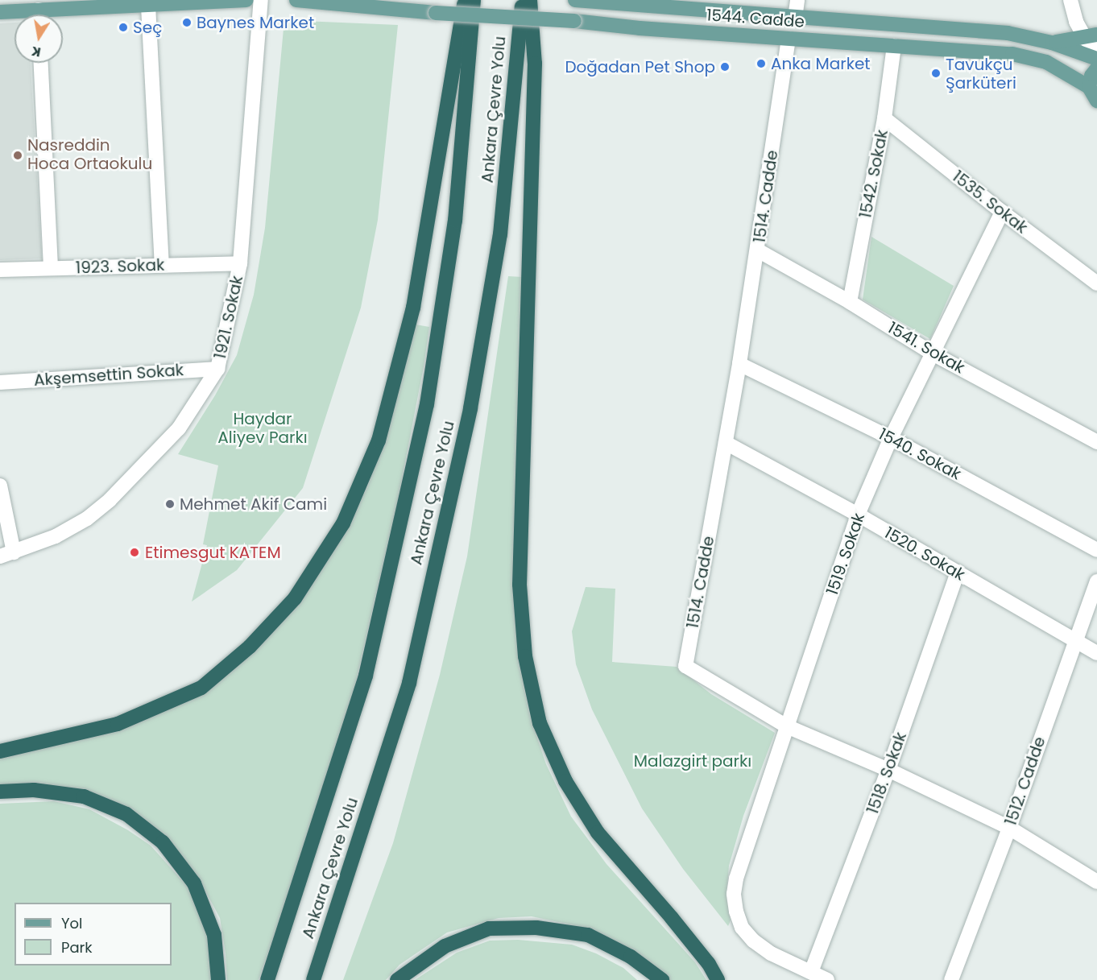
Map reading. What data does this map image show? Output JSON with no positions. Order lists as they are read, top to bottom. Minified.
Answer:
{"streets":{"highway":["Ankara Çevre Yolu"],"main road":["1544. Cadde"],"street":["1542. Sokak","1514. Cadde","1535. Sokak","1923. Sokak","1921. Sokak","1541. Sokak","Akşemsettin Sokak","1540. Sokak","1519. Sokak","1520. Sokak","1518. Sokak","1512. Cadde"]},"crossings":[["1544. Cadde","1542. Sokak"],["1544. Cadde","1514. Cadde"],["1542. Sokak","1535. Sokak"],["1542. Sokak","1541. Sokak"],["1514. Cadde","1541. Sokak"],["1514. Cadde","1540. Sokak"],["1514. Cadde","1519. Sokak"],["1514. Cadde","1520. Sokak"],["1514. Cadde","1518. Sokak"],["1514. Cadde","1512. Cadde"],["1535. Sokak","1519. Sokak"],["1923. Sokak","1921. Sokak"],["1921. Sokak","Akşemsettin Sokak"],["1541. Sokak","1519. Sokak"],["1540. Sokak","1519. Sokak"],["1519. Sokak","1520. Sokak"],["1519. Sokak","1518. Sokak"],["1520. Sokak","1518. Sokak"],["1520. Sokak","1512. Cadde"]],"parks":["Haydar Aliyev Parkı","Malazgirt parkı"],"places":["Baynes Market","Seç","Anka Market","Doğadan Pet Shop","Tavukçu Şarküteri","Nasreddin Hoca Ortaokulu","Mehmet Akif Cami","Etimesgut KATEM"],"legend":["Yol","Park"],"north":"bottom"}
